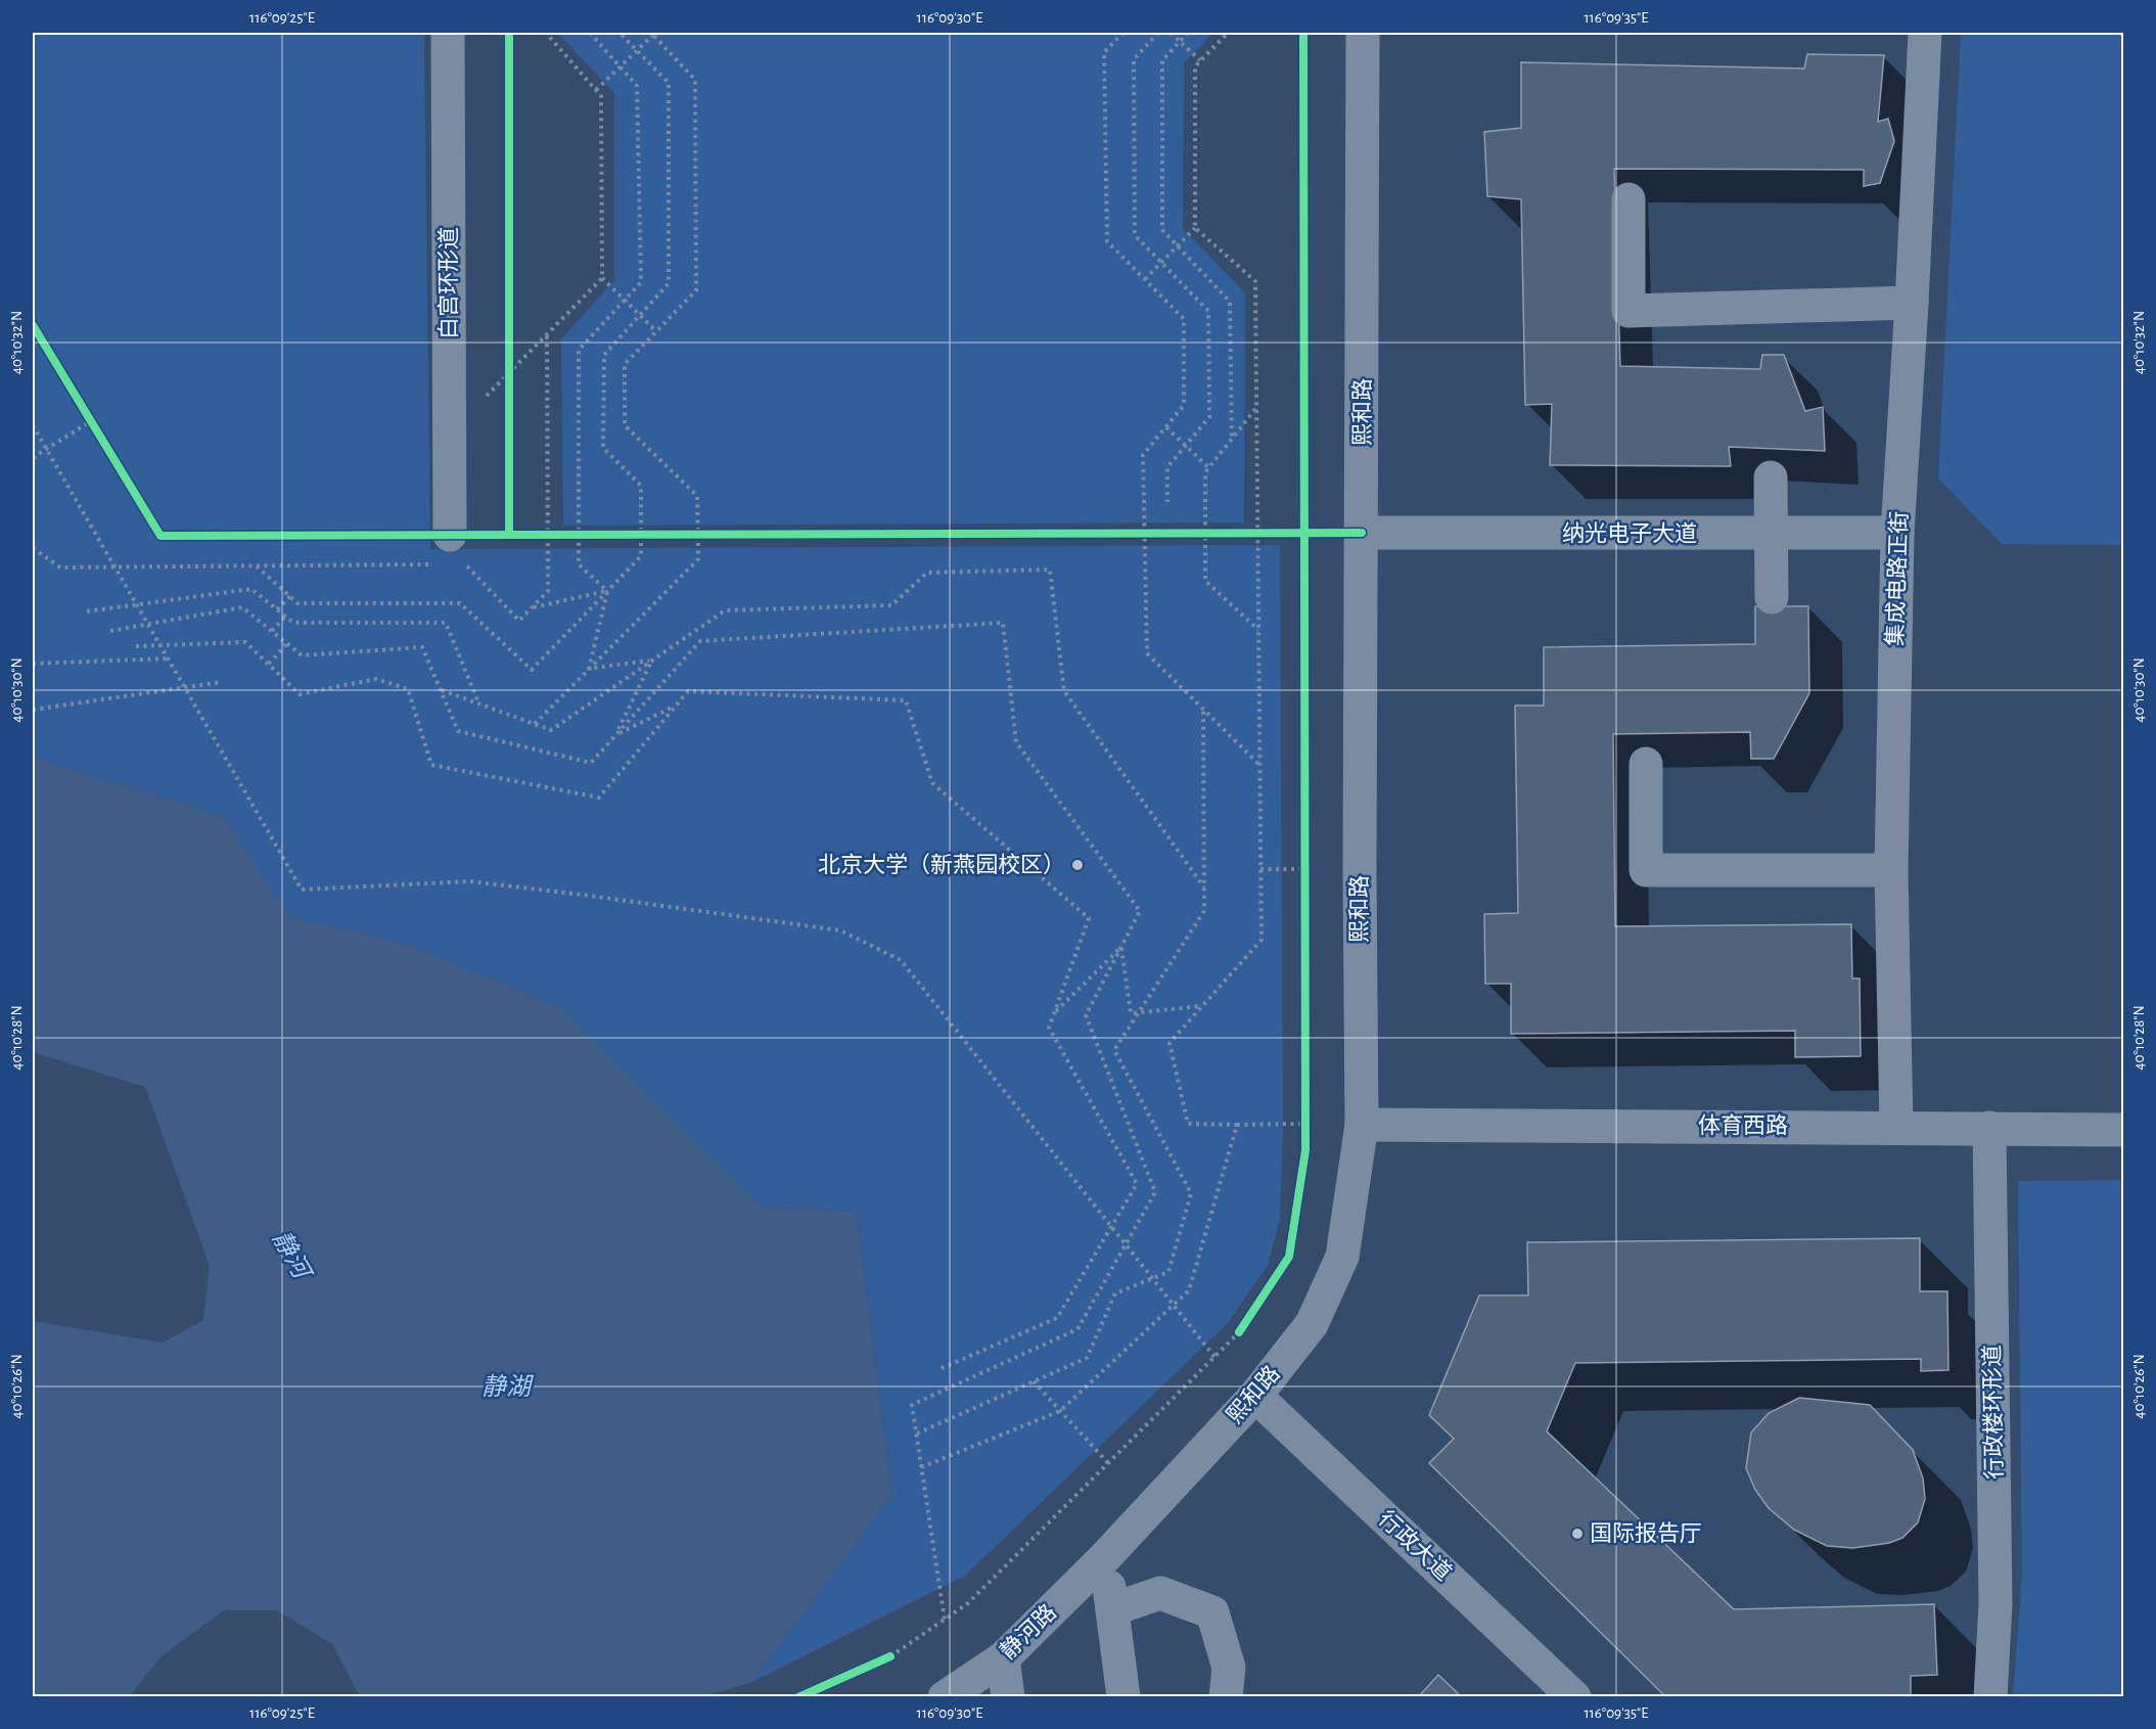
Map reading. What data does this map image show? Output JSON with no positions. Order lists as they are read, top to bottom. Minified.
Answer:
{"streets":{"street":["白宫环形道","熙和路","纳光电子大道","集成电路正街","体育西路","行政楼环形道","行政大道","静河路"]},"crossings":[["熙和路","纳光电子大道"],["熙和路","体育西路"],["熙和路","行政大道"],["熙和路","静河路"],["纳光电子大道","集成电路正街"],["集成电路正街","体育西路"],["体育西路","行政楼环形道"]],"water":["静河","静湖"],"places":["北京大学（新燕园校区）","国际报告厅"],"coordinates":["116°09'25\"E","116°09'30\"E","116°09'35\"E","40°10'32\"N","40°10'30\"N","40°10'28\"N","40°10'26\"N"]}
